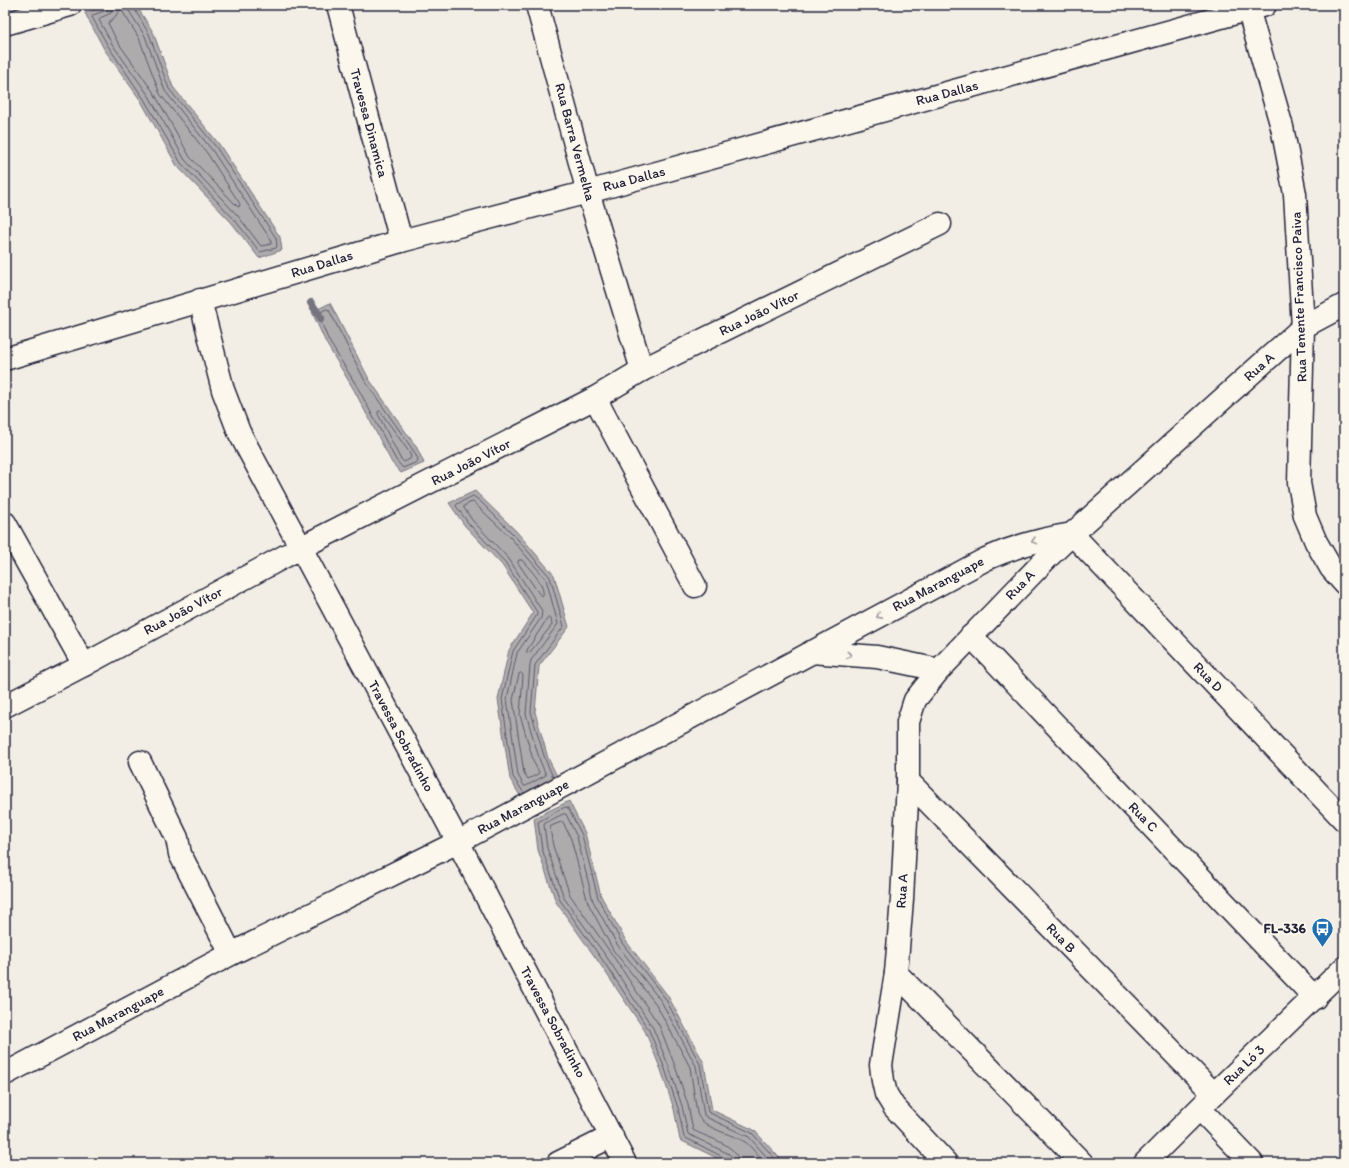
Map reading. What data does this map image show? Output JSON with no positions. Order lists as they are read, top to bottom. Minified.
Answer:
{"streets":{"street":["Rua Dallas","Travessa Dinamica","Rua Barra Vermelha","Rua Tenente Francisco Paiva","Rua João Vítor","Rua A","Rua Maranguape","Rua D","Travessa Sobradinho","Rua C","Rua B","Rua Ló 3"]},"crossings":[["Rua Dallas","Travessa Dinamica"],["Rua Dallas","Rua Barra Vermelha"],["Rua Dallas","Rua Tenente Francisco Paiva"],["Rua Dallas","Travessa Sobradinho"],["Rua Barra Vermelha","Rua João Vítor"],["Rua Tenente Francisco Paiva","Rua A"],["Rua João Vítor","Travessa Sobradinho"],["Rua A","Rua Maranguape"],["Rua A","Rua D"],["Rua A","Rua C"],["Rua A","Rua B"],["Rua Maranguape","Rua D"],["Rua Maranguape","Travessa Sobradinho"],["Rua C","Rua Ló 3"],["Rua B","Rua Ló 3"]],"places":{"bus stop":["FL-336"]}}
